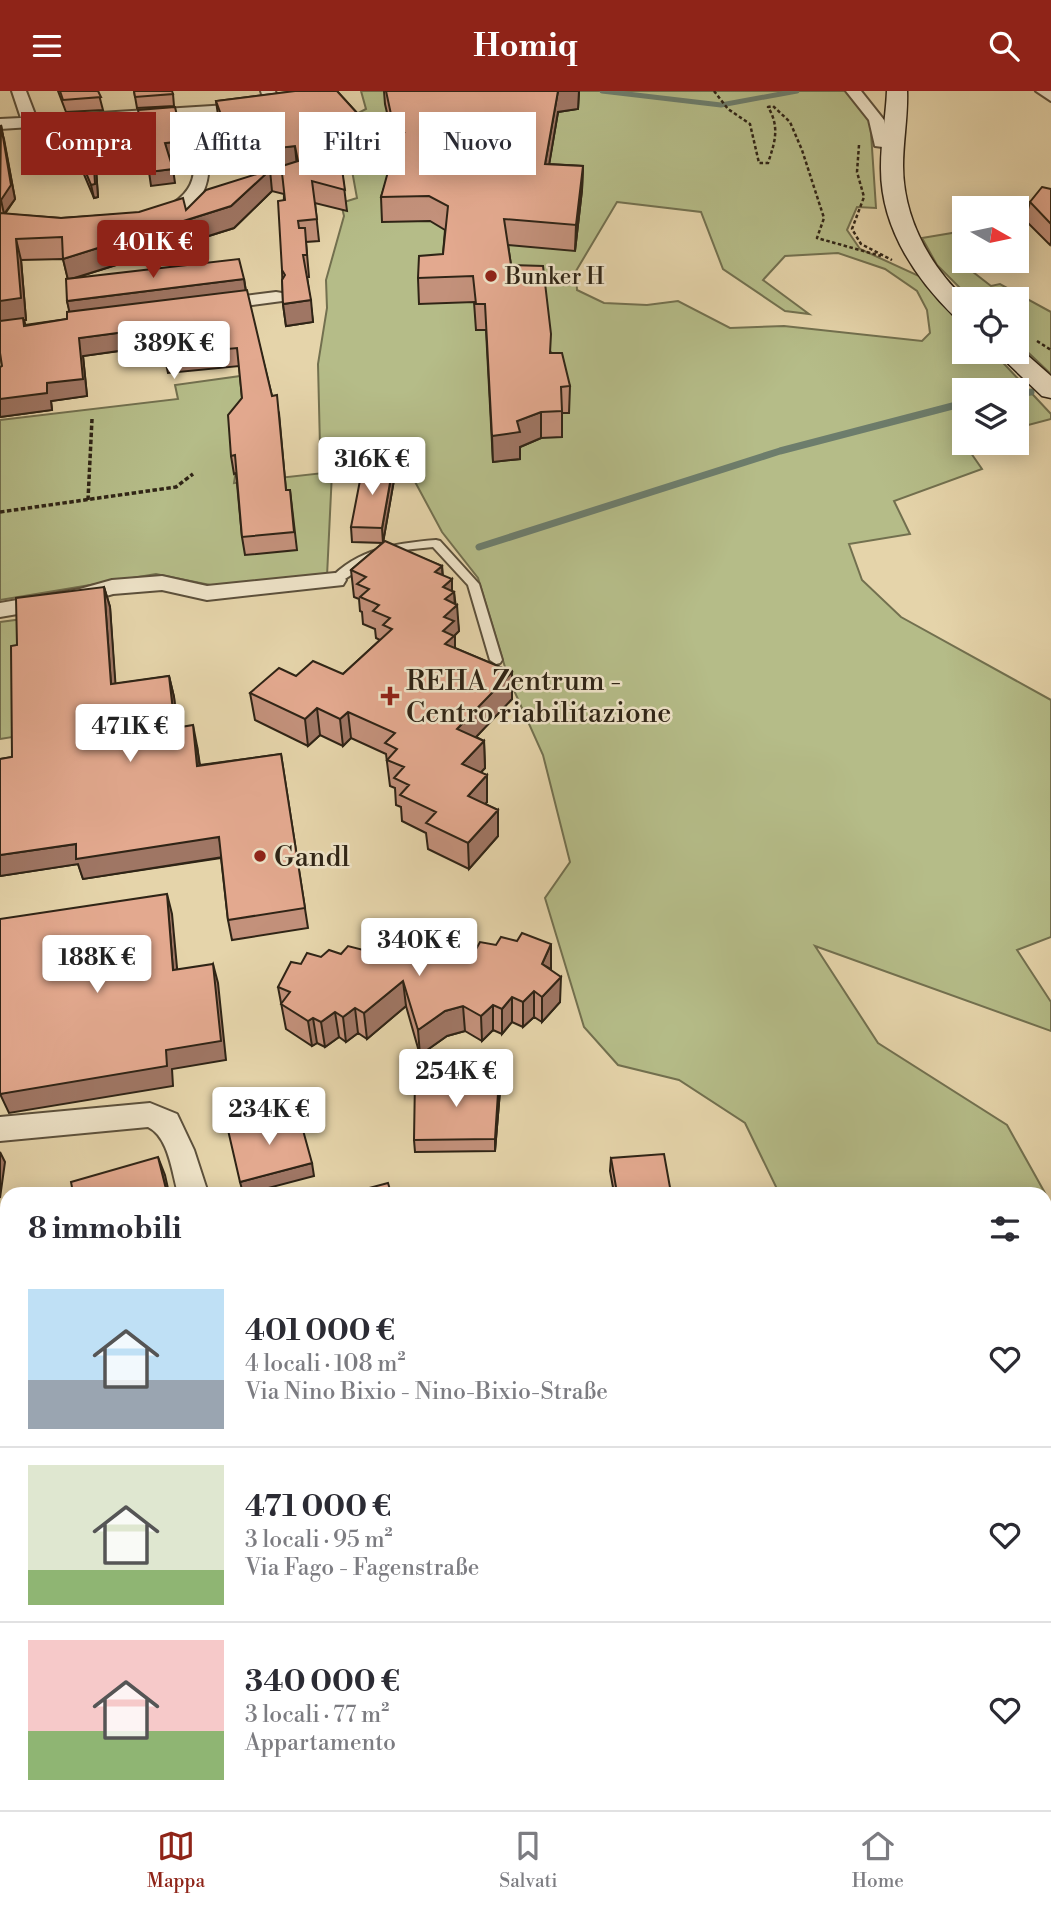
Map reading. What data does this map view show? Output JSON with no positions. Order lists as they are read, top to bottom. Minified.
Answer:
{"places":{"other":["Bunker H","Gandl"],"health":["REHA Zentrum - Centro riabilitazione"]},"north":"right","page":{"header":"Homiq","chip":["Compra","Affitta","Filtri","Nuovo"],"price":["401K €","389K €","316K €","471K €","340K €","188K €","254K €","234K €"],"heading":"8 immobili","list":[{"name":"401 000 €","note":"4 locali · 108 m² · Via Nino Bixio - Nino-Bixio-Straße"},{"name":"471 000 €","note":"3 locali · 95 m² · Via Fago - Fagenstraße"},{"name":"340 000 €","note":"3 locali · 77 m² · Appartamento"}],"tabs":["Mappa","Salvati","Home"]}}
